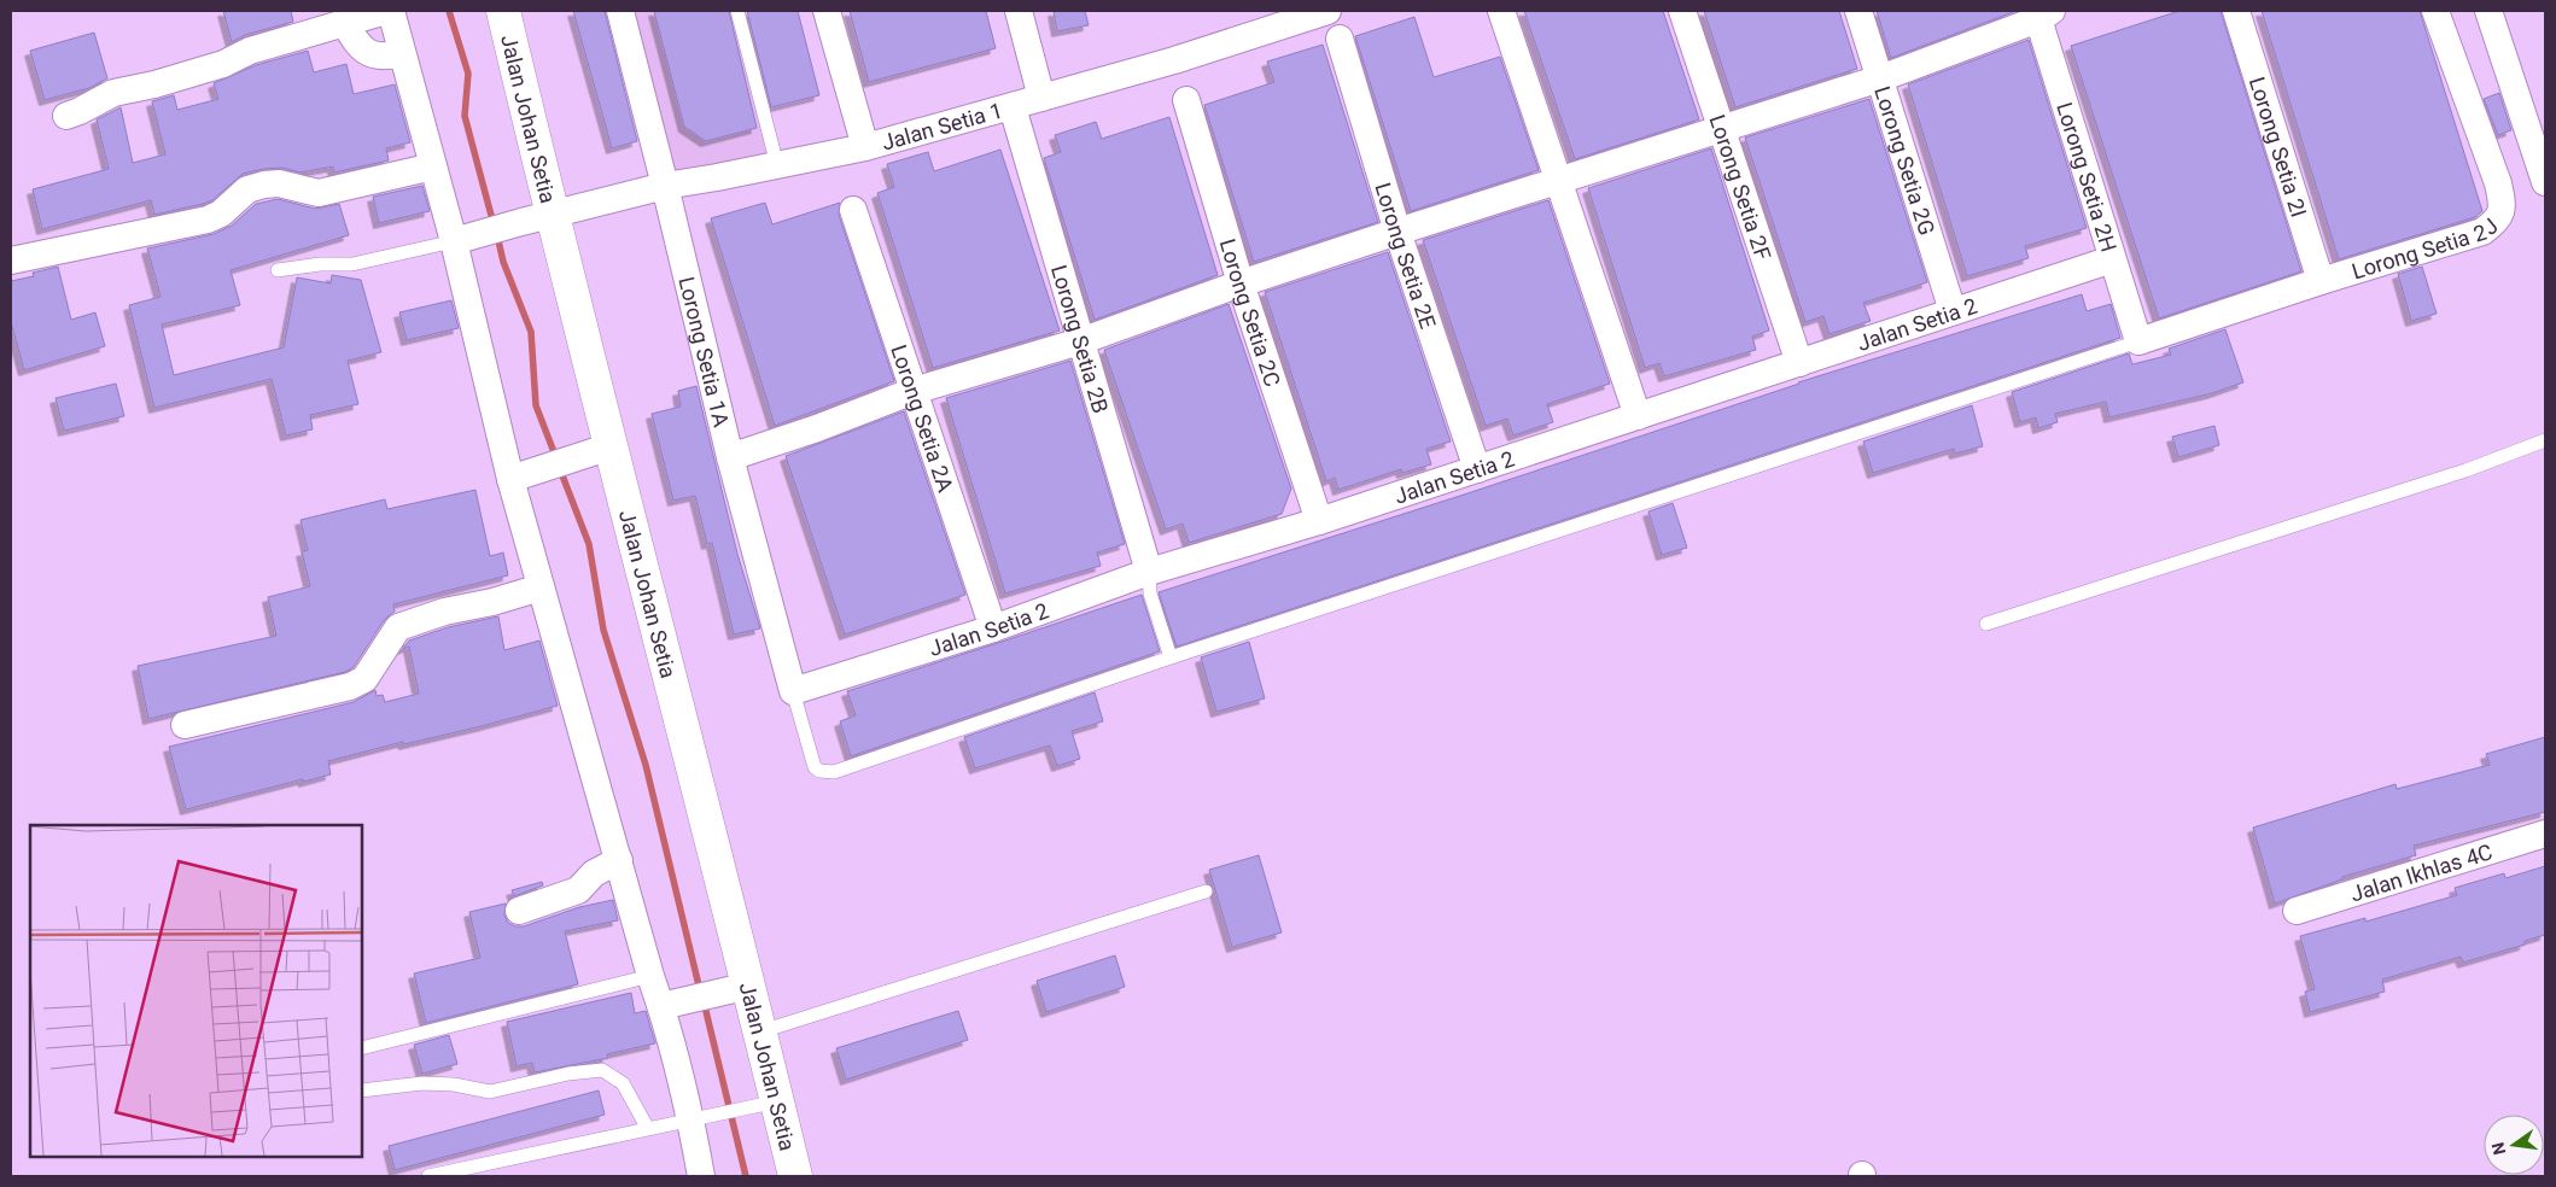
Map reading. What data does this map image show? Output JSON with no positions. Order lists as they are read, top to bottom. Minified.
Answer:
{"streets":{"main road":["Jalan Johan Setia"],"street":["Jalan Setia 1","Lorong Setia 2I","Lorong Setia 2G","Lorong Setia 2H","Lorong Setia 2F","Lorong Setia 2J","Lorong Setia 2E","Lorong Setia 2C","Jalan Setia 2","Lorong Setia 2B","Lorong Setia 1A","Lorong Setia 2A","Jalan Ikhlas 4C"]},"crossings":[["Jalan Johan Setia","Jalan Setia 1"],["Jalan Setia 1","Lorong Setia 2B"],["Jalan Setia 1","Lorong Setia 1A"],["Lorong Setia 2I","Lorong Setia 2J"],["Lorong Setia 2G","Jalan Setia 2"],["Lorong Setia 2H","Lorong Setia 2J"],["Lorong Setia 2H","Jalan Setia 2"],["Lorong Setia 2F","Jalan Setia 2"],["Lorong Setia 2E","Jalan Setia 2"],["Lorong Setia 2C","Jalan Setia 2"],["Jalan Setia 2","Lorong Setia 2B"],["Jalan Setia 2","Lorong Setia 1A"],["Jalan Setia 2","Lorong Setia 2A"]],"north":"left"}
